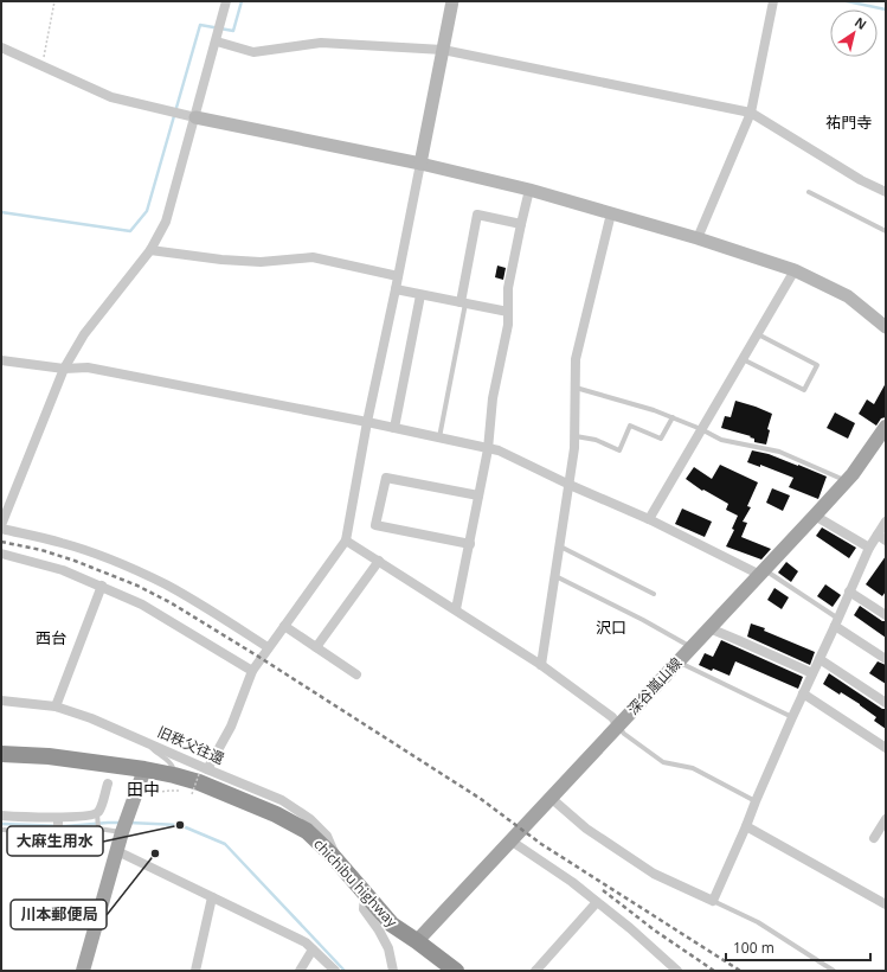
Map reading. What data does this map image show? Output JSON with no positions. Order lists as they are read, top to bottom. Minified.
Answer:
{"streets":{"highway":["chichibu highway"],"main road":["深谷嵐山線"],"street":["旧秩父往還"]},"crossings":[["深谷嵐山線","chichibu highway"],["旧秩父往還","chichibu highway"]],"districts":["祐門寺","沢口","西台","田中"],"places":["大麻生用水","川本郵便局"],"scale_bar":"100 m","north":"top right"}
